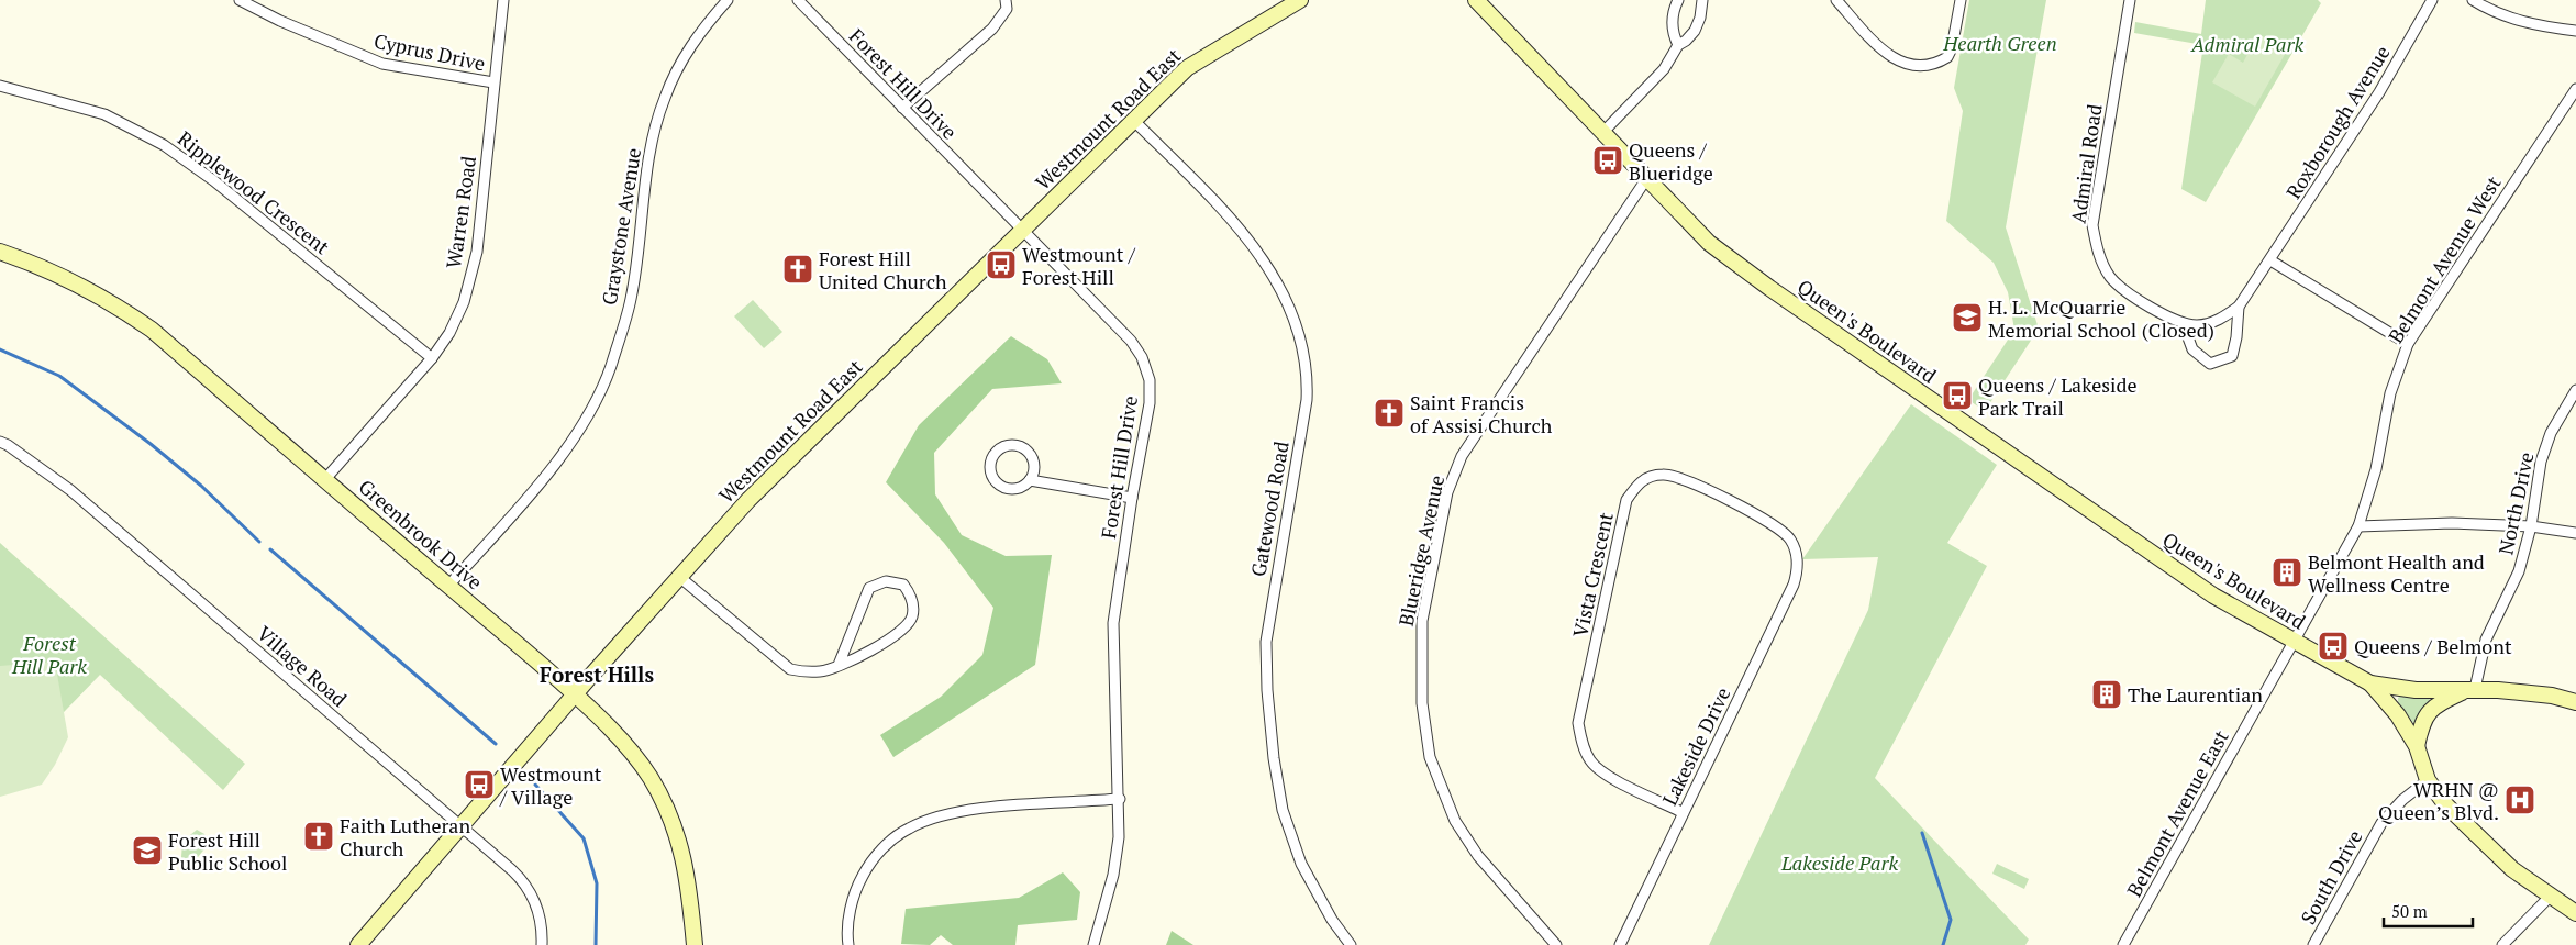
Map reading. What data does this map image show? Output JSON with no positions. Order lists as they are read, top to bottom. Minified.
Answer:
{"streets":{"street":["Cyprus Drive","Forest Hill Drive","Westmount Road East","Roxborough Avenue","Admiral Road","Ripplewood Crescent","Warren Road","Graystone Avenue","Belmont Avenue West","Queen's Boulevard","North Drive","Gatewood Road","Greenbrook Drive","Blueridge Avenue","Vista Crescent","Village Road","Lakeside Drive","Belmont Avenue East","South Drive"]},"crossings":[["Cyprus Drive","Warren Road"],["Forest Hill Drive","Westmount Road East"],["Westmount Road East","Gatewood Road"],["Westmount Road East","Greenbrook Drive"],["Westmount Road East","Village Road"],["Ripplewood Crescent","Warren Road"],["Warren Road","Greenbrook Drive"],["Graystone Avenue","Greenbrook Drive"],["Belmont Avenue West","Queen's Boulevard"],["Belmont Avenue West","Belmont Avenue East"],["Queen's Boulevard","North Drive"],["Queen's Boulevard","Blueridge Avenue"],["Queen's Boulevard","Belmont Avenue East"],["Queen's Boulevard","South Drive"],["Vista Crescent","Lakeside Drive"]],"districts":["Forest Hills"],"parks":["Hearth Green","Admiral Park","Forest Hill Park","Lakeside Park"],"places":{"bus stop":["Queens / Blueridge","Westmount / Forest Hill","Queens / Lakeside Park Trail","Queens / Belmont","Westmount / Village"],"church":["Forest Hill United Church","Saint Francis of Assisi Church","Faith Lutheran Church"],"school or university":["H. L. McQuarrie Memorial School (Closed)","Forest Hill Public School"],"building":["Belmont Health and Wellness Centre","The Laurentian"],"hospital":["WRHN @ Queen’s Blvd."]},"scale_bar":"50 m"}
